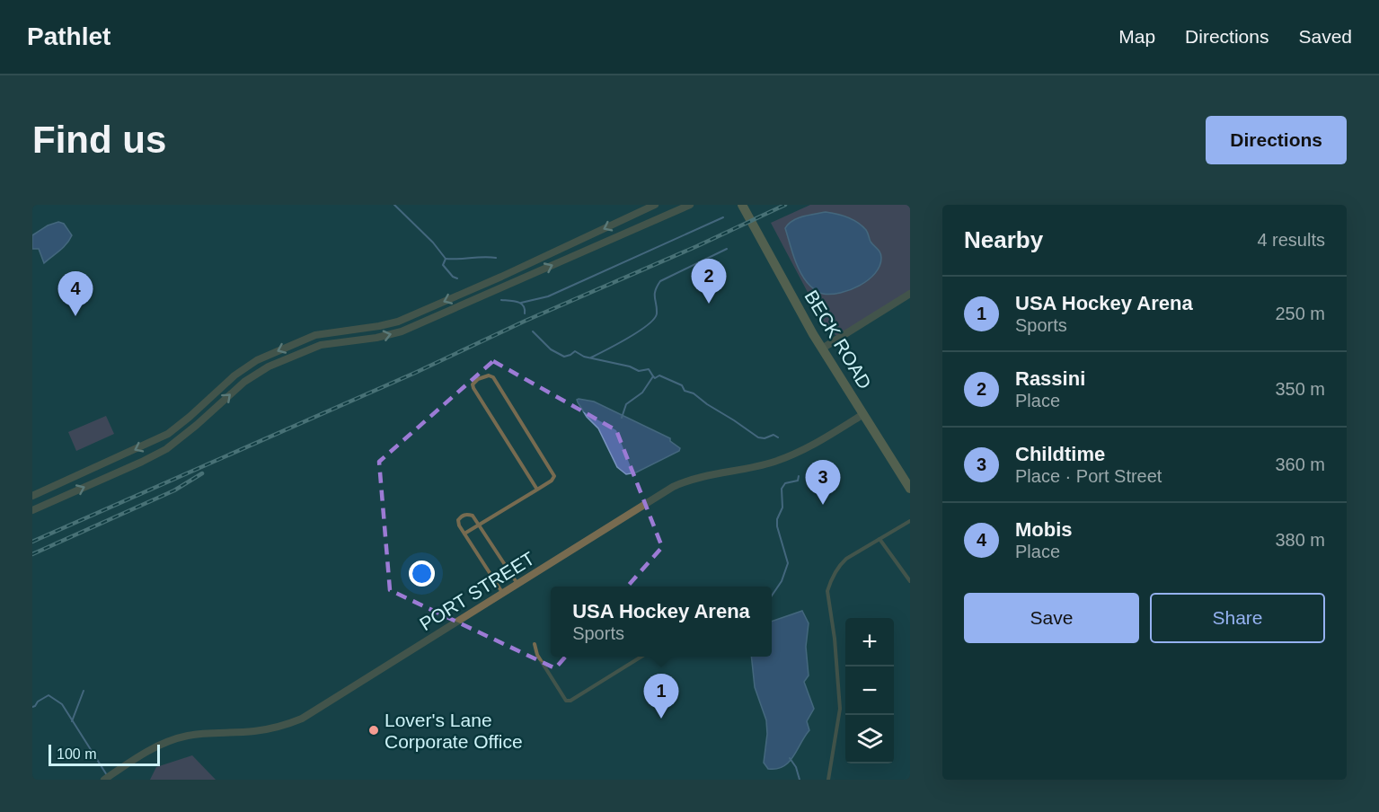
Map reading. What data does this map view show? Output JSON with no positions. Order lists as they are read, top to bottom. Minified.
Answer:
{"streets":{"main road":["BECK ROAD"],"street":["PORT STREET"]},"crossings":[["BECK ROAD","PORT STREET"]],"places":["Lover's Lane Corporate Office"],"scale_bar":"100 m","page":{"header":"Pathlet","nav":["Map","Directions","Saved"],"buttons":["Directions",["Save","Share"]],"title":"Find us","heading":["Nearby","4 results"],"pins":["2","4","3","1"],"list":[{"mark":"1","name":"USA Hockey Arena","note":"Sports","value":"250 m"},{"mark":"2","name":"Rassini","note":"Place","value":"350 m"},{"mark":"3","name":"Childtime","note":"Place · Port Street","value":"360 m"},{"mark":"4","name":"Mobis","note":"Place","value":"380 m"}],"popup":["USA Hockey Arena","Sports"],"map_buttons":["+","−"],"scale":"100 m"}}
